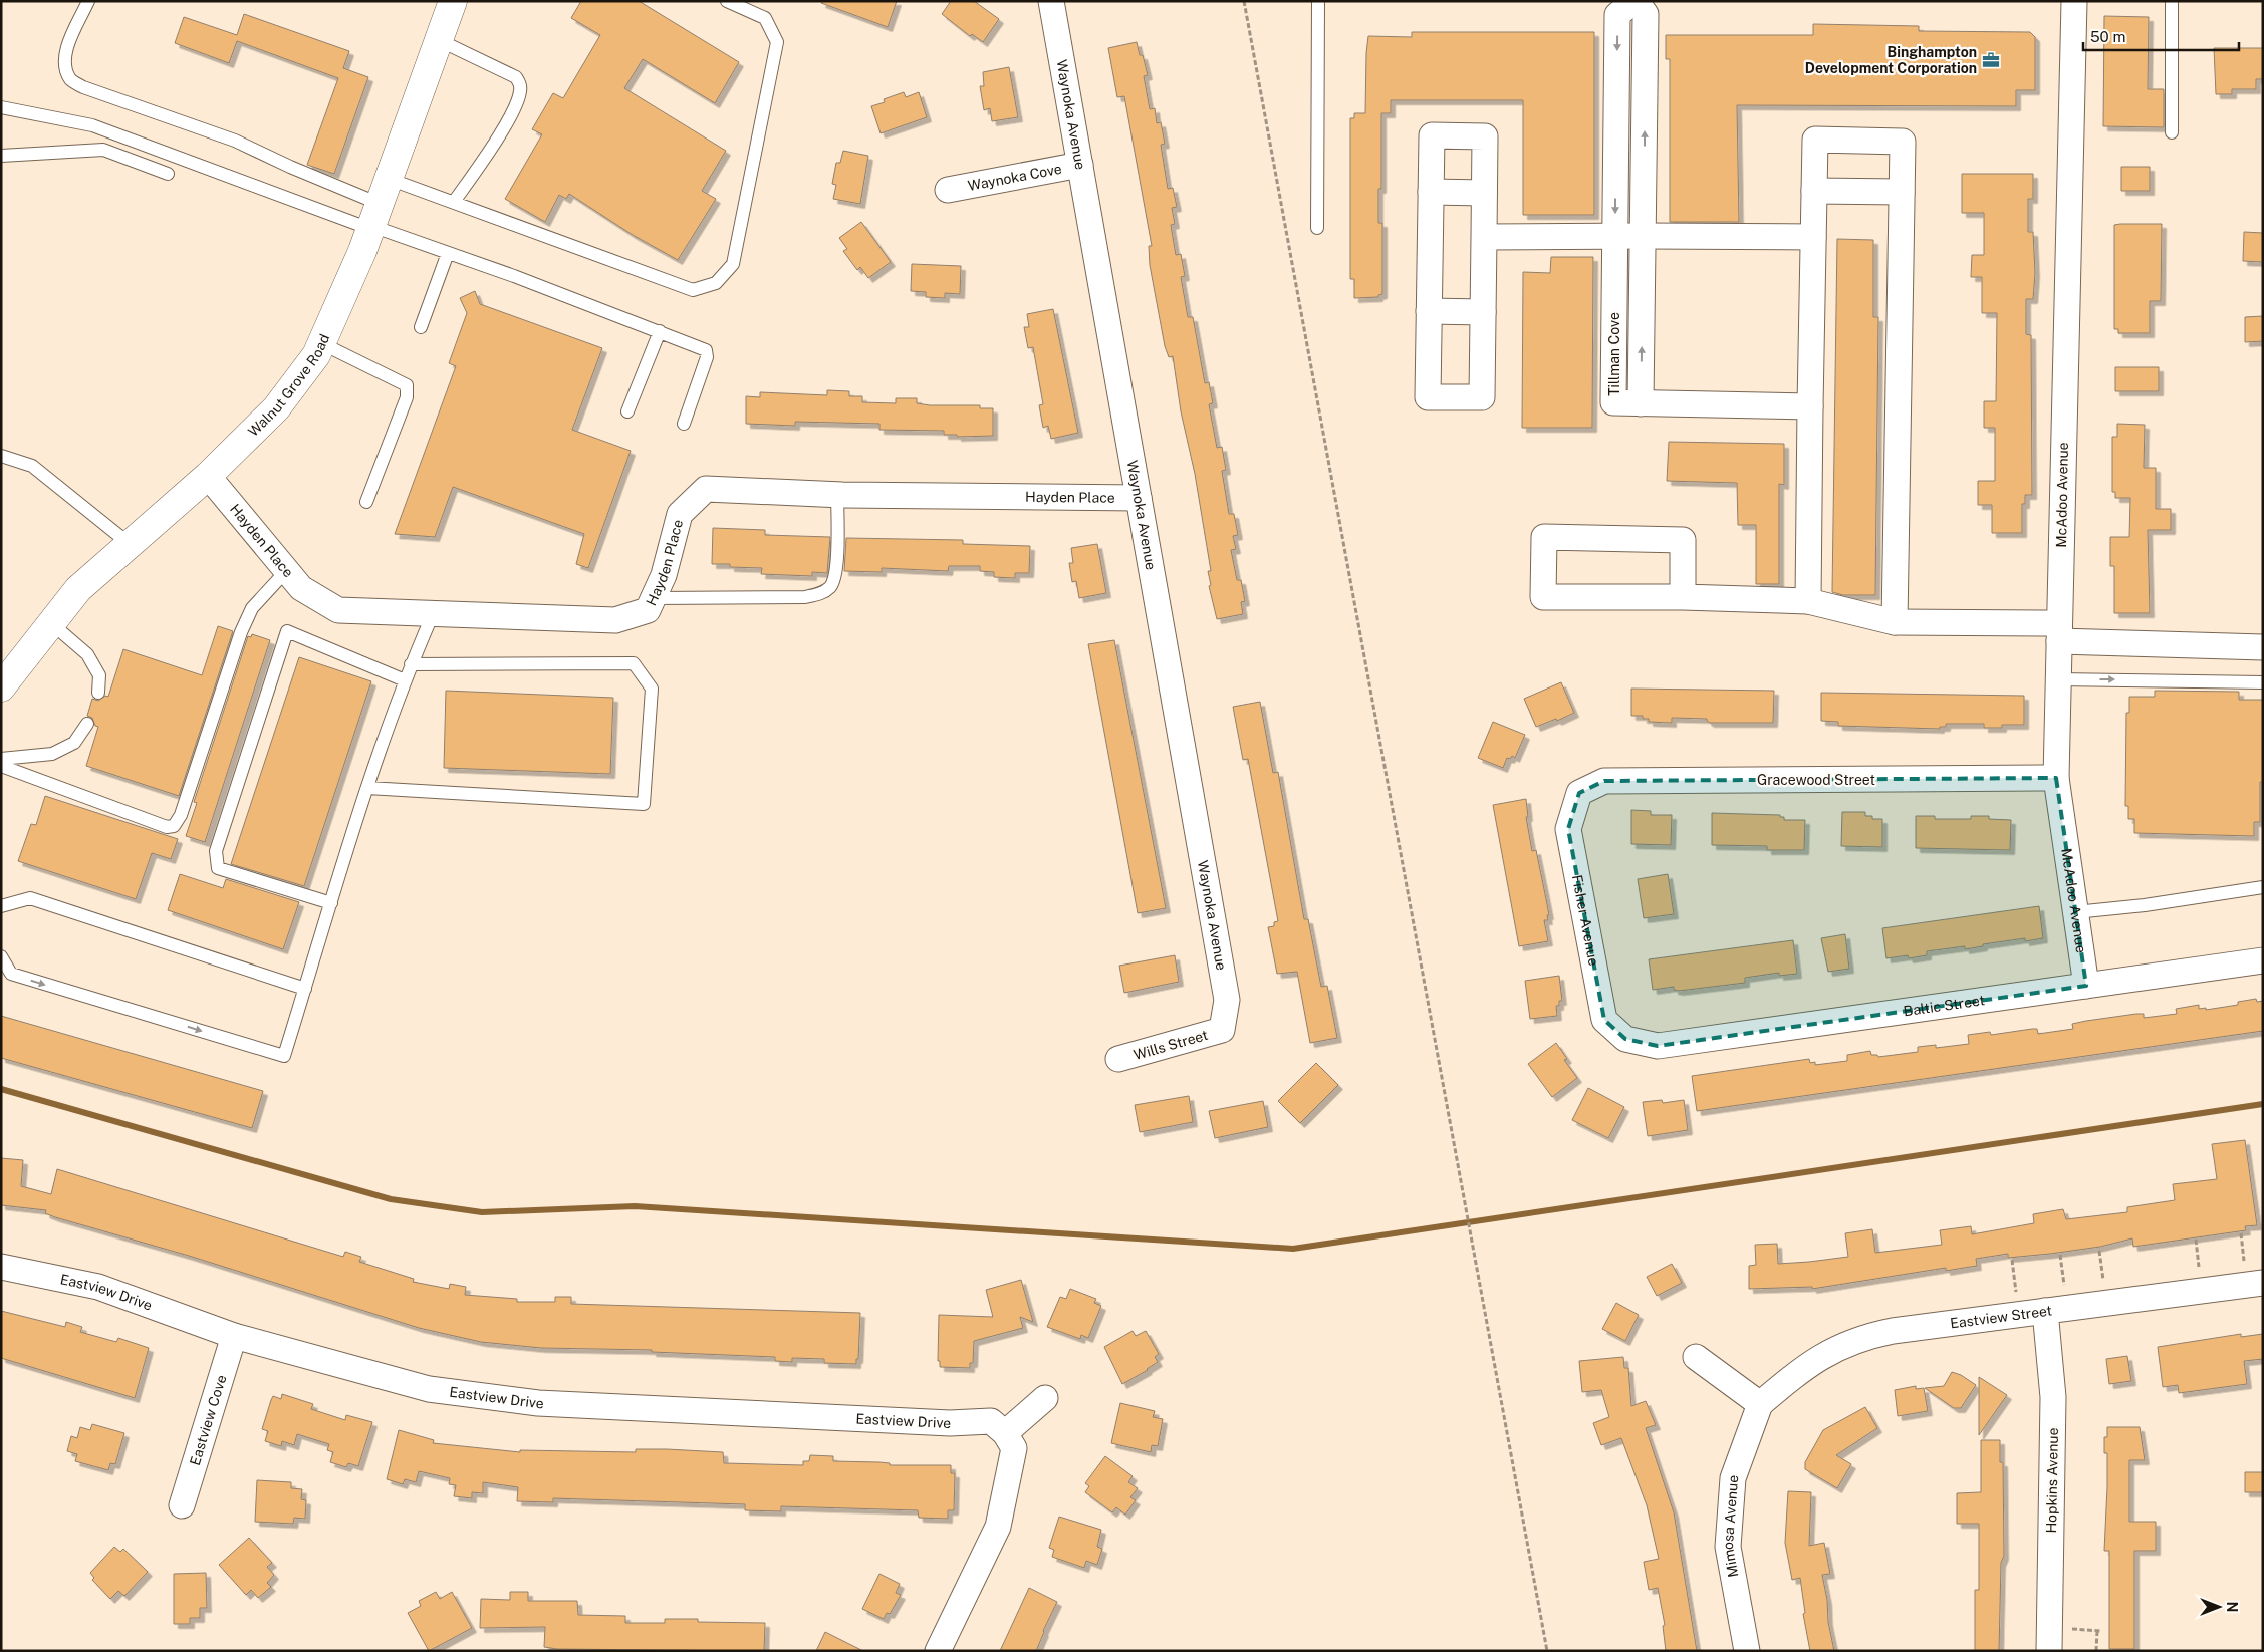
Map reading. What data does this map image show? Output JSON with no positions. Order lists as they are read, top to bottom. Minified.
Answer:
{"streets":{"main road":["Walnut Grove Road"],"street":["Waynoka Avenue","Waynoka Cove","Tillman Cove","McAdoo Avenue","Hayden Place","Gracewood Street","Fisher Avenue","Baltic Street","Wills Street","Eastview Drive","Eastview Street","Eastview Cove","Hopkins Avenue","Mimosa Avenue"]},"crossings":[["Waynoka Avenue","Waynoka Cove"],["Waynoka Avenue","Hayden Place"],["Waynoka Avenue","Wills Street"],["Walnut Grove Road","Hayden Place"],["McAdoo Avenue","Gracewood Street"],["McAdoo Avenue","Baltic Street"],["Gracewood Street","Fisher Avenue"],["Fisher Avenue","Baltic Street"],["Eastview Drive","Eastview Cove"],["Eastview Street","Hopkins Avenue"],["Eastview Street","Mimosa Avenue"]],"places":{"office":["Binghampton Development Corporation"]},"scale_bar":"50 m","north":"right"}
